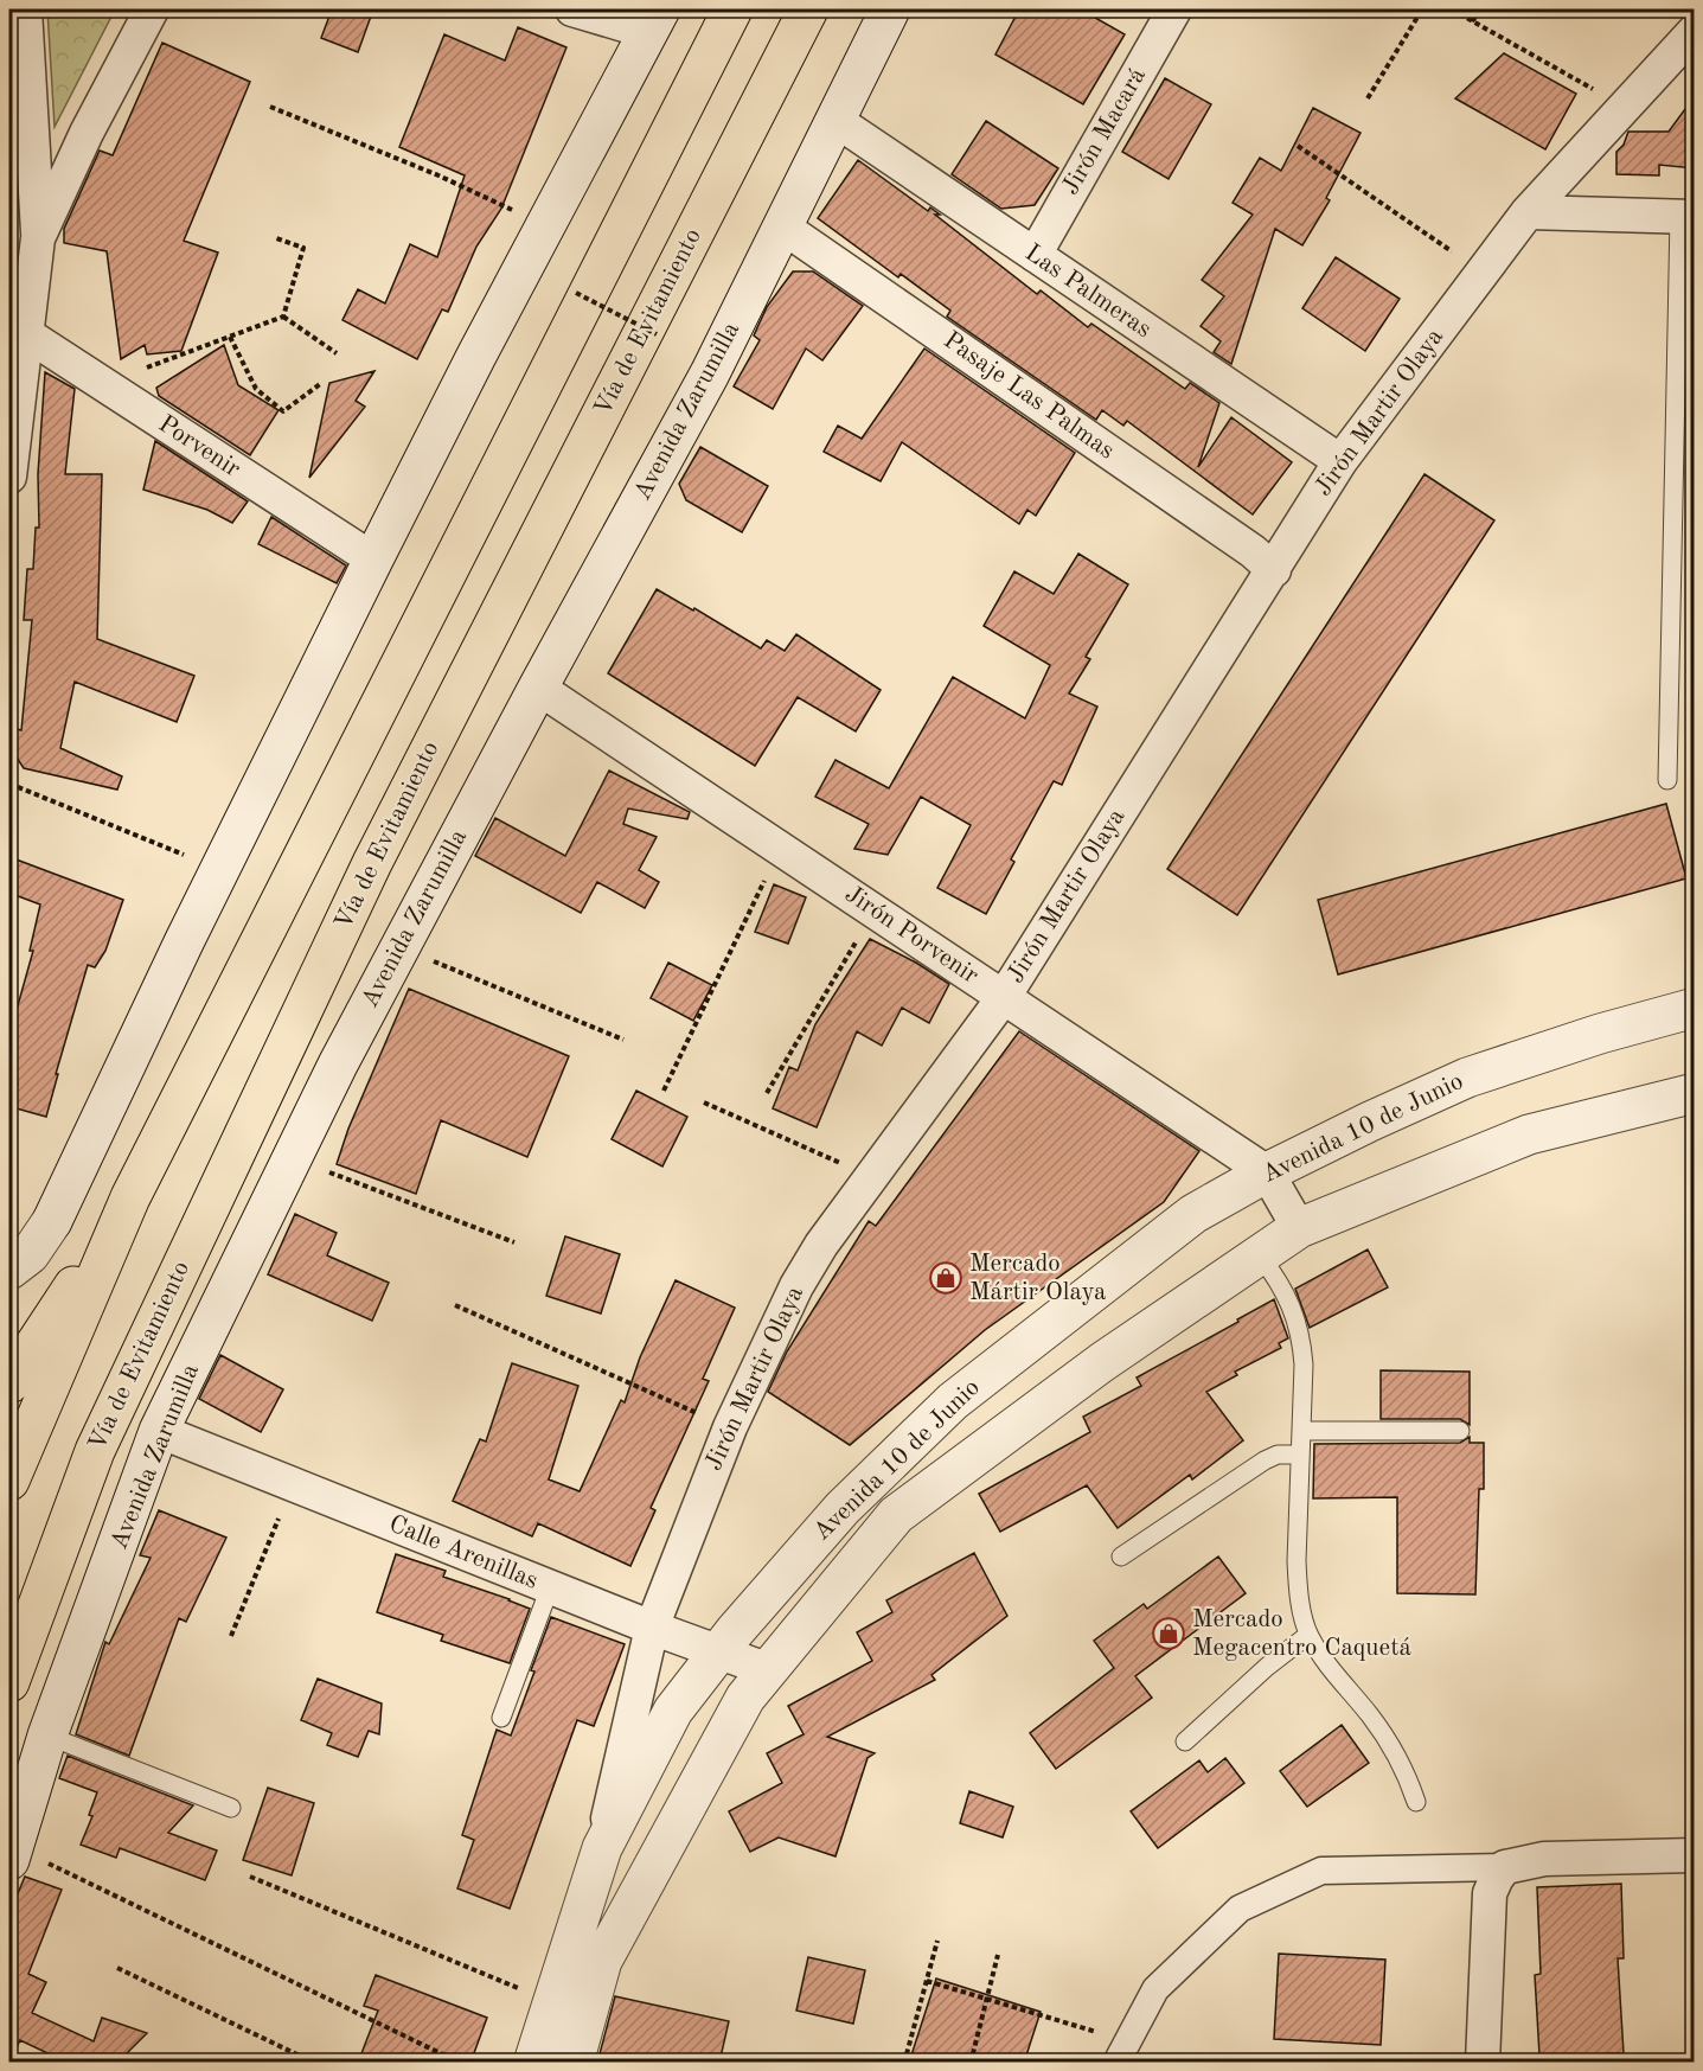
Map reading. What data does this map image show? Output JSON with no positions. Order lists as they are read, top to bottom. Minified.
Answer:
{"streets":{"highway":["Vía de Evitamiento"],"main road":["Avenida Zarumilla","Avenida 10 de Junio"],"street":["Jirón Macará","Las Palmeras","Pasaje Las Palmas","Jirón Martir Olaya","Porvenir","Jirón Porvenir","Calle Arenillas"]},"crossings":[["Jirón Macará","Las Palmeras"],["Las Palmeras","Avenida Zarumilla"],["Las Palmeras","Jirón Martir Olaya"],["Pasaje Las Palmas","Avenida Zarumilla"],["Pasaje Las Palmas","Jirón Martir Olaya"],["Avenida Zarumilla","Jirón Porvenir"],["Avenida Zarumilla","Calle Arenillas"],["Jirón Martir Olaya","Jirón Porvenir"],["Jirón Martir Olaya","Avenida 10 de Junio"],["Jirón Martir Olaya","Calle Arenillas"],["Jirón Porvenir","Avenida 10 de Junio"],["Avenida 10 de Junio","Calle Arenillas"]],"places":{"shop":["Mercado Mártir Olaya","Mercado Megacentro Caquetá"]}}
